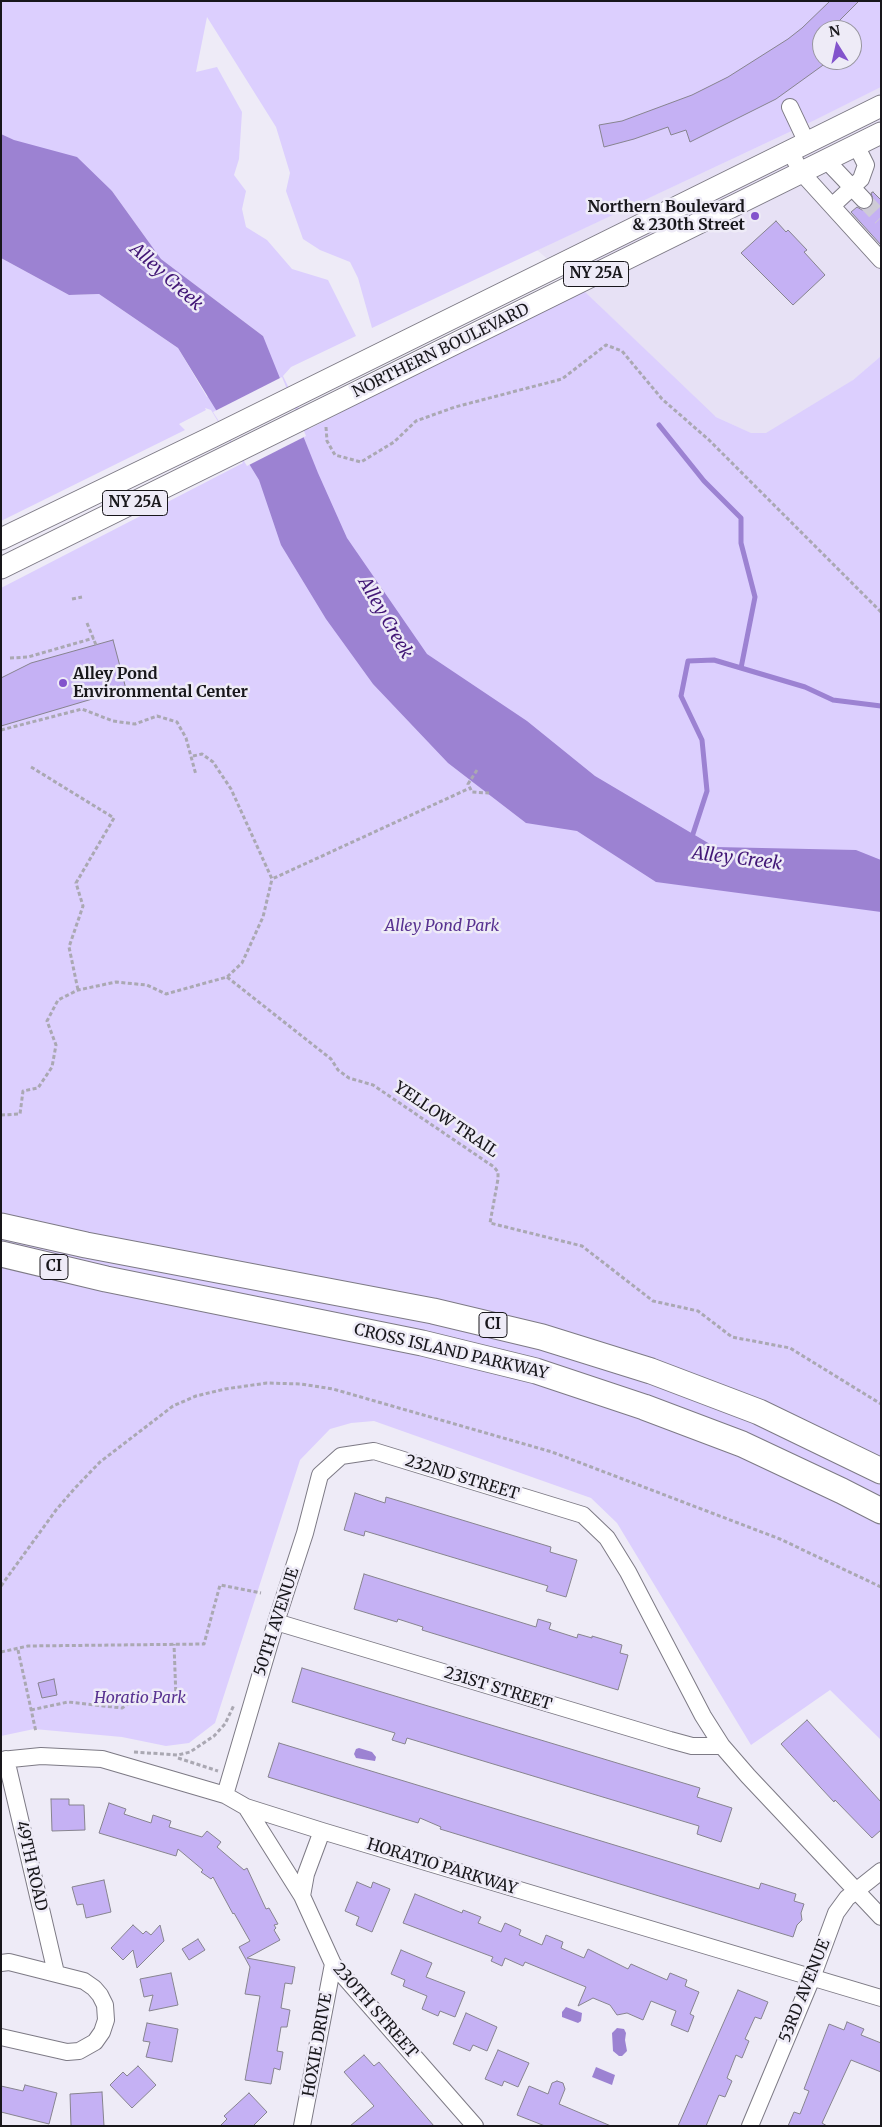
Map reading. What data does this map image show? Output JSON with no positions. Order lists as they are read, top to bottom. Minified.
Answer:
{"streets":{"highway":["CI","CROSS ISLAND PARKWAY"],"main road":["NY 25A","NORTHERN BOULEVARD"],"street":["232ND STREET","50TH AVENUE","231ST STREET","49TH ROAD","HORATIO PARKWAY","53RD AVENUE","230TH STREET","HOXIE DRIVE"],"path":["YELLOW TRAIL"]},"crossings":[["232ND STREET","50TH AVENUE"],["232ND STREET","231ST STREET"],["50TH AVENUE","231ST STREET"],["50TH AVENUE","HORATIO PARKWAY"],["49TH ROAD","HORATIO PARKWAY"],["HORATIO PARKWAY","53RD AVENUE"],["HORATIO PARKWAY","230TH STREET"],["230TH STREET","HOXIE DRIVE"]],"water":["Alley Creek"],"parks":["Alley Pond Park","Horatio Park"],"places":["Northern Boulevard & 230th Street","Alley Pond Environmental Center"],"north":"top"}
